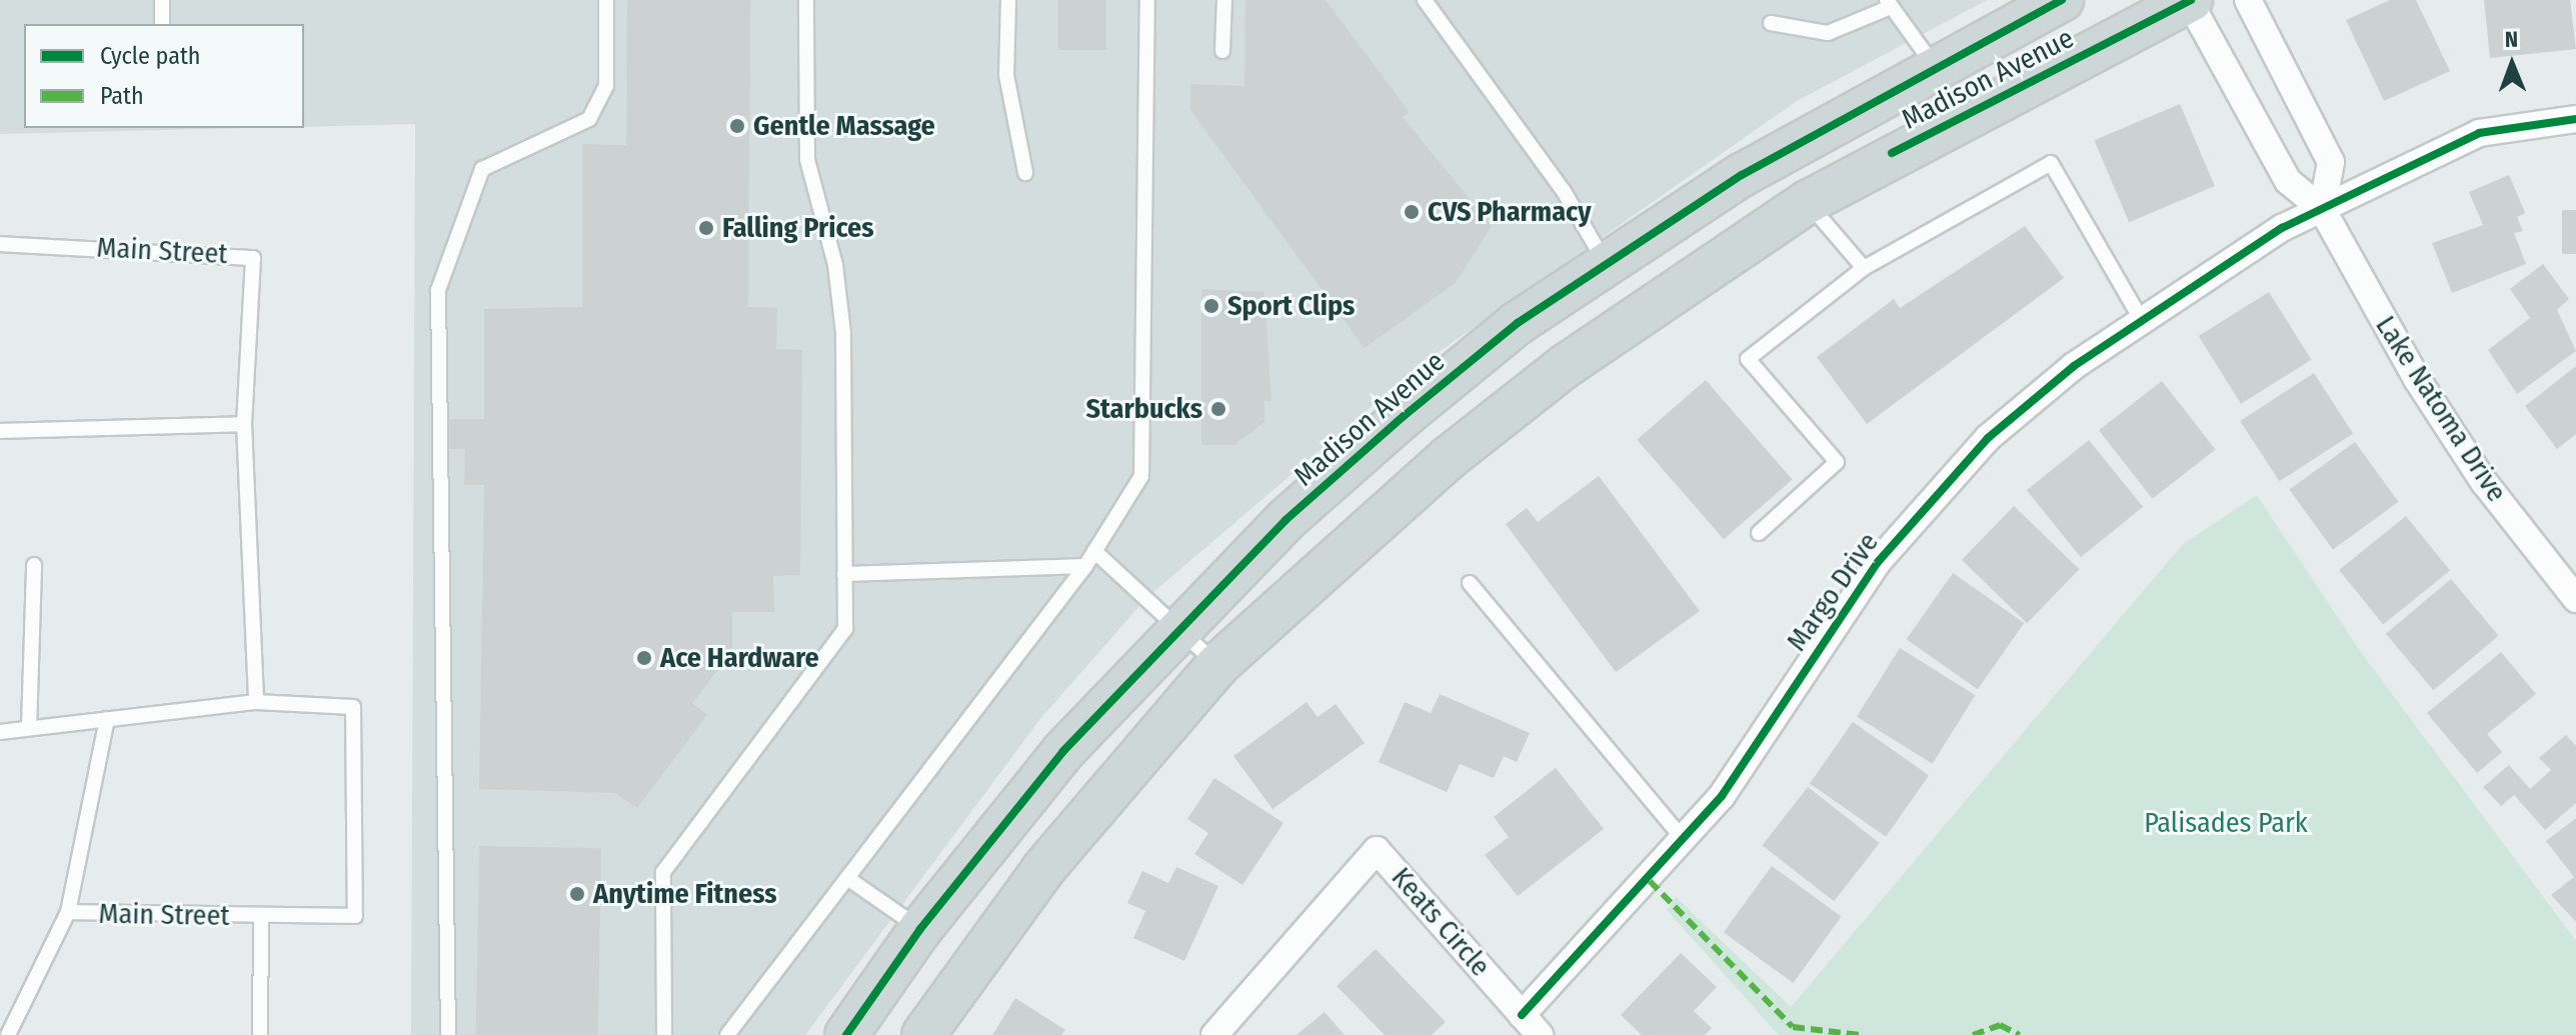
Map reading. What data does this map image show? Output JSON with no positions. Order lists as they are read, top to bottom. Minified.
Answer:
{"streets":{"main road":["Madison Avenue"],"street":["Lake Natoma Drive","Margo Drive","Keats Circle"],"lane":["Main Street"]},"crossings":[["Madison Avenue","Lake Natoma Drive"],["Lake Natoma Drive","Margo Drive"],["Margo Drive","Keats Circle"]],"parks":["Palisades Park"],"places":["Gentle Massage","CVS Pharmacy","Falling Prices","Sport Clips","Starbucks","Ace Hardware","Anytime Fitness"],"legend":["Cycle path","Path"],"north":"top"}
